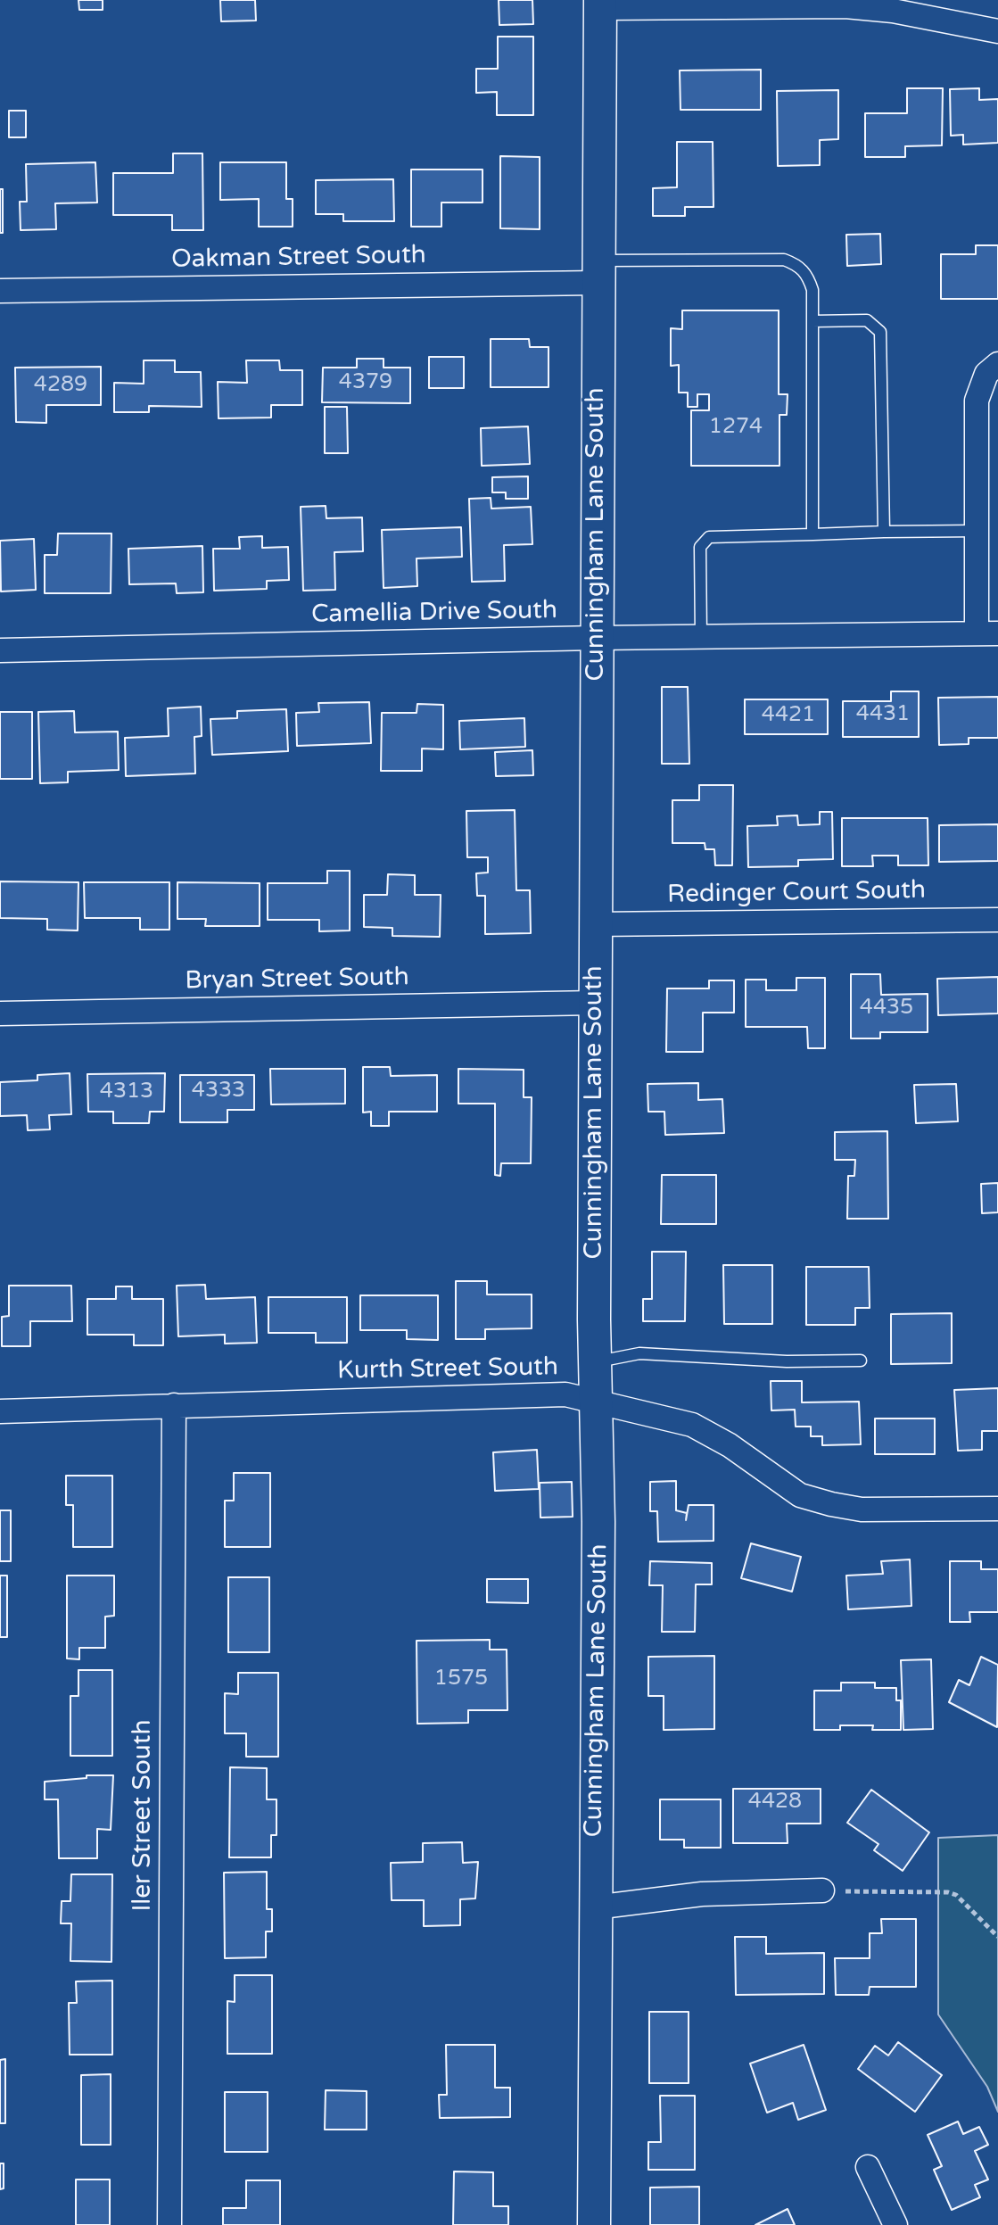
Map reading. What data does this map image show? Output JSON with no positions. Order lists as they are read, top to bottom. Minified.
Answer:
{"streets":{"street":["Oakman Street South","Cunningham Lane South","Camellia Drive South","Redinger Court South","Bryan Street South","Kurth Street South","Iler Street South"]},"crossings":[["Oakman Street South","Cunningham Lane South"],["Cunningham Lane South","Camellia Drive South"],["Cunningham Lane South","Redinger Court South"],["Cunningham Lane South","Bryan Street South"],["Cunningham Lane South","Kurth Street South"],["Kurth Street South","Iler Street South"]],"house_numbers":["4379","4289","1274","4431","4421","4435","4333","4313","1575","4428"]}
